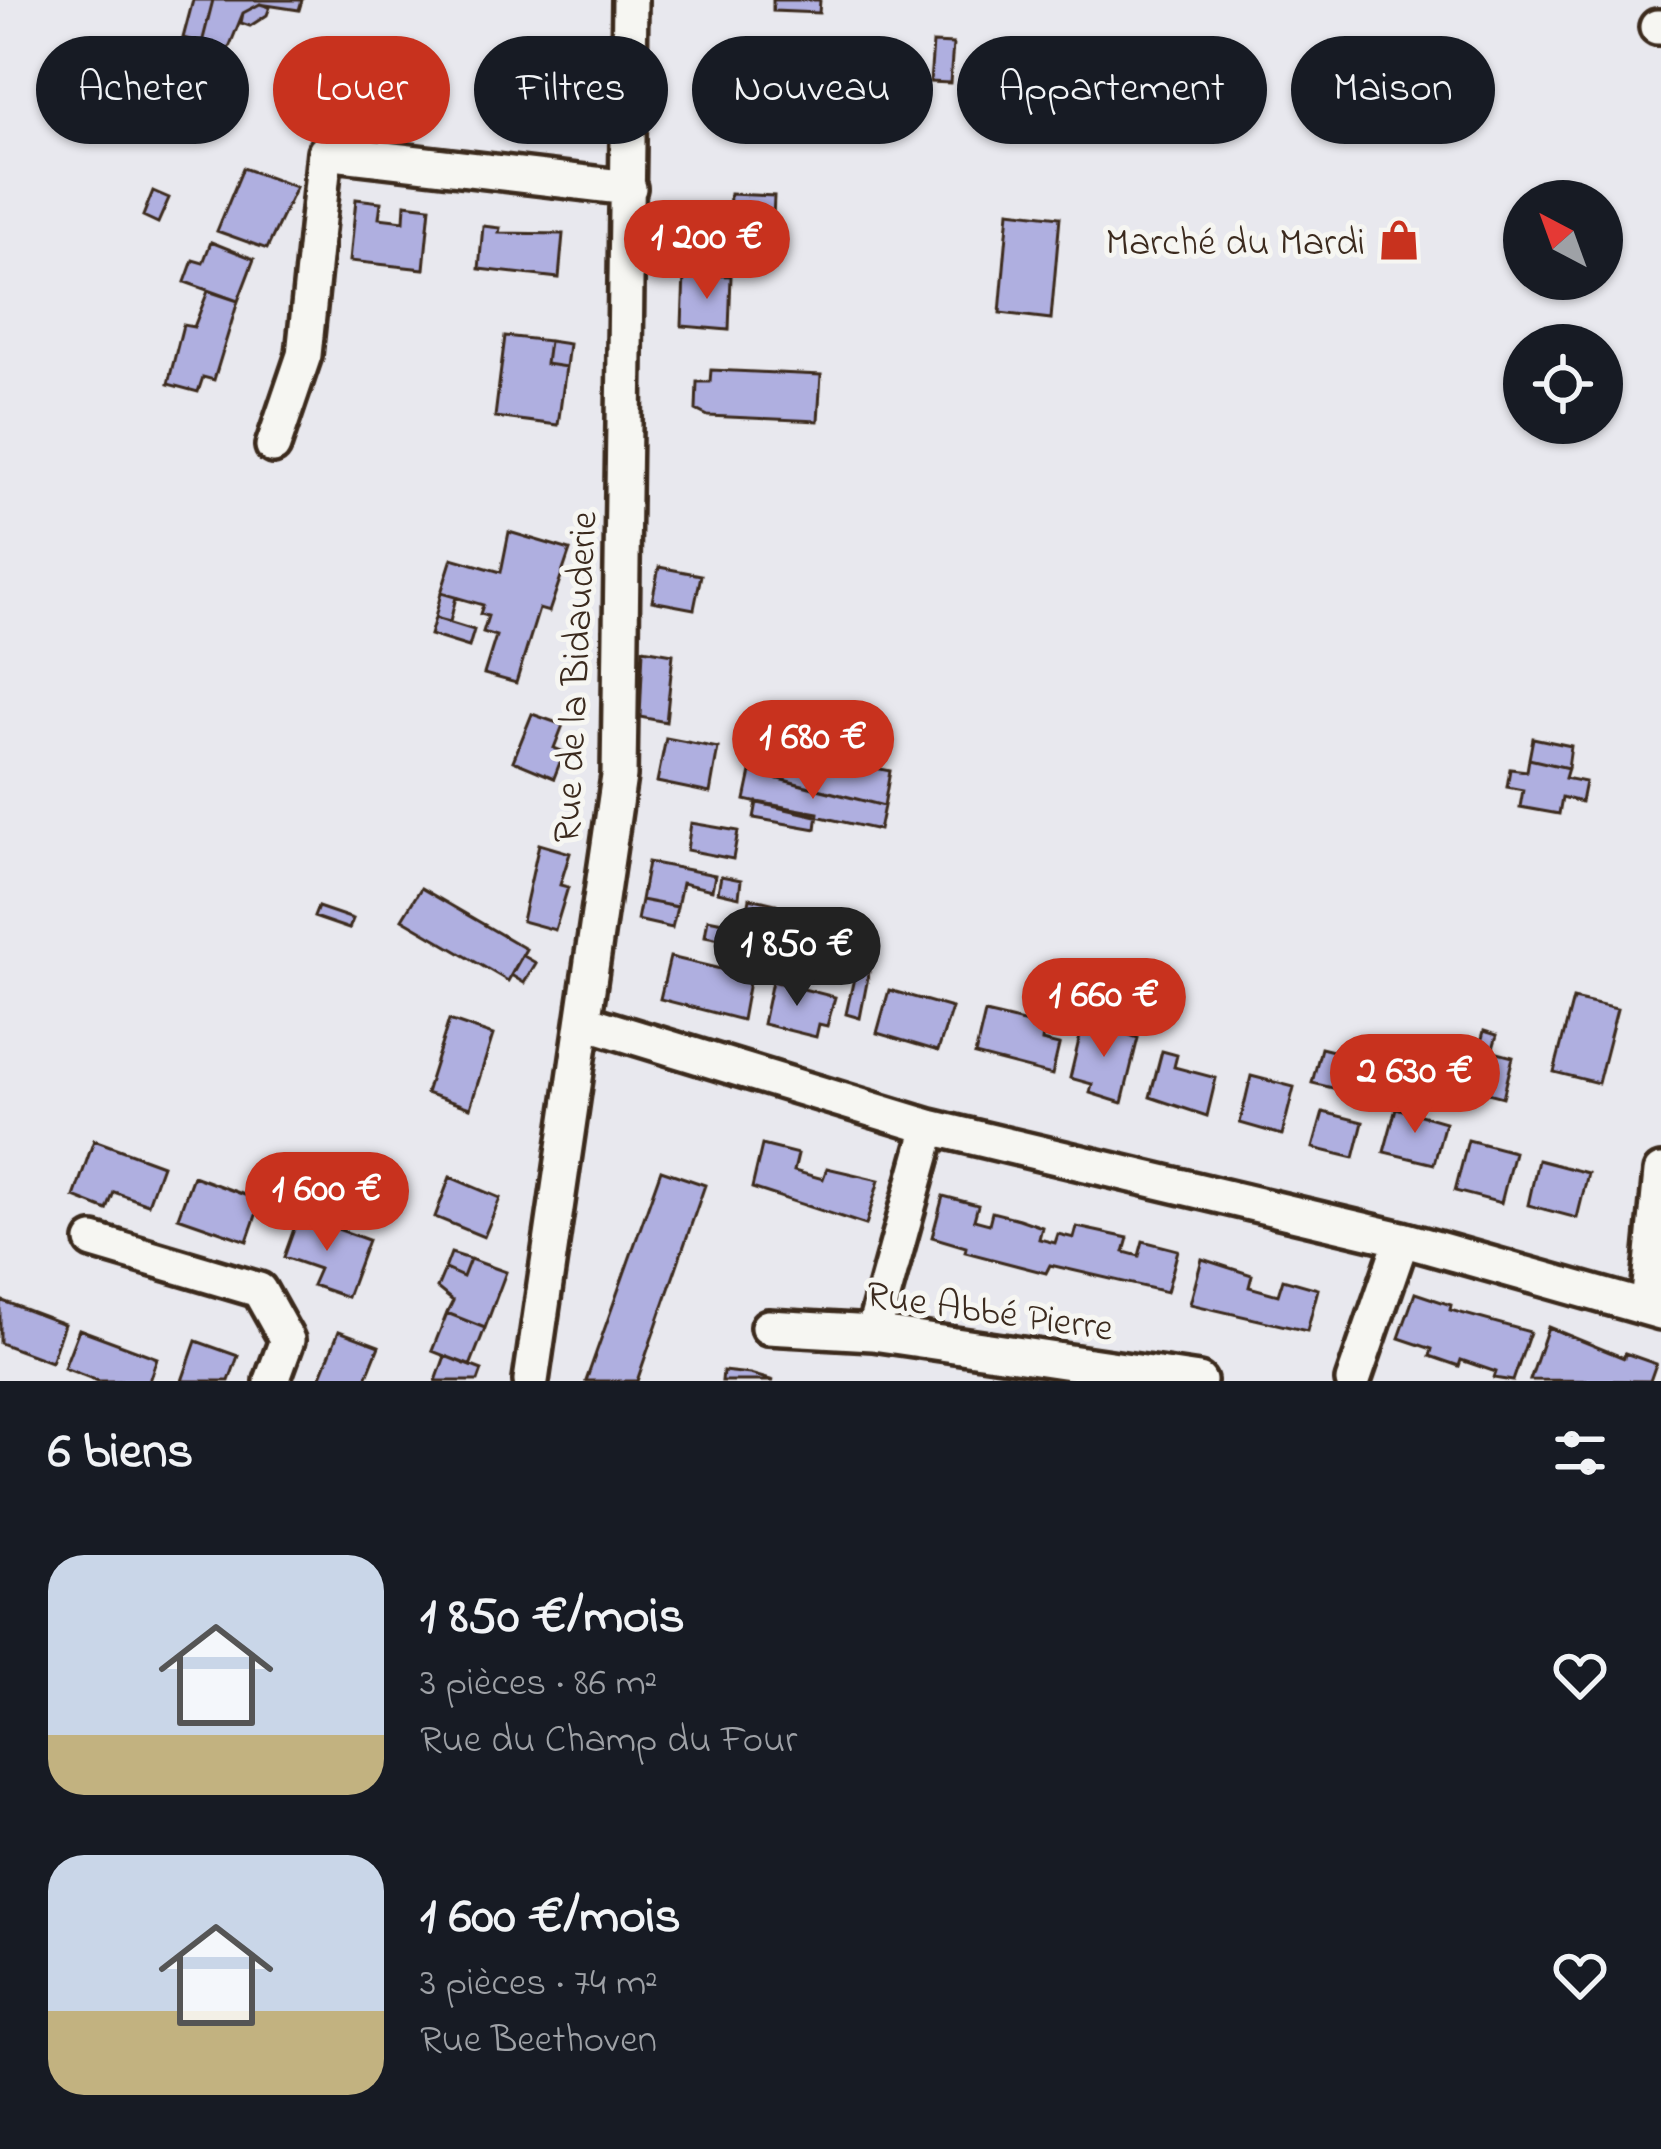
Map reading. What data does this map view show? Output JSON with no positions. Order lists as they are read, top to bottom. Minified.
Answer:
{"streets":{"street":["Rue de la Bidauderie","Rue Abbé Pierre"]},"places":{"shop":["Marché du Mardi"]},"north":"top left","page":{"chip":["Acheter","Louer","Filtres","Nouveau","Appartement","Maison"],"price":["1 200 €","1 680 €","1 850 €","1 660 €","2 630 €","1 600 €"],"heading":"6 biens","list":[{"name":"1 850 €/mois","note":"3 pièces · 86 m² · Rue du Champ du Four"},{"name":"1 600 €/mois","note":"3 pièces · 74 m² · Rue Beethoven"}]}}
